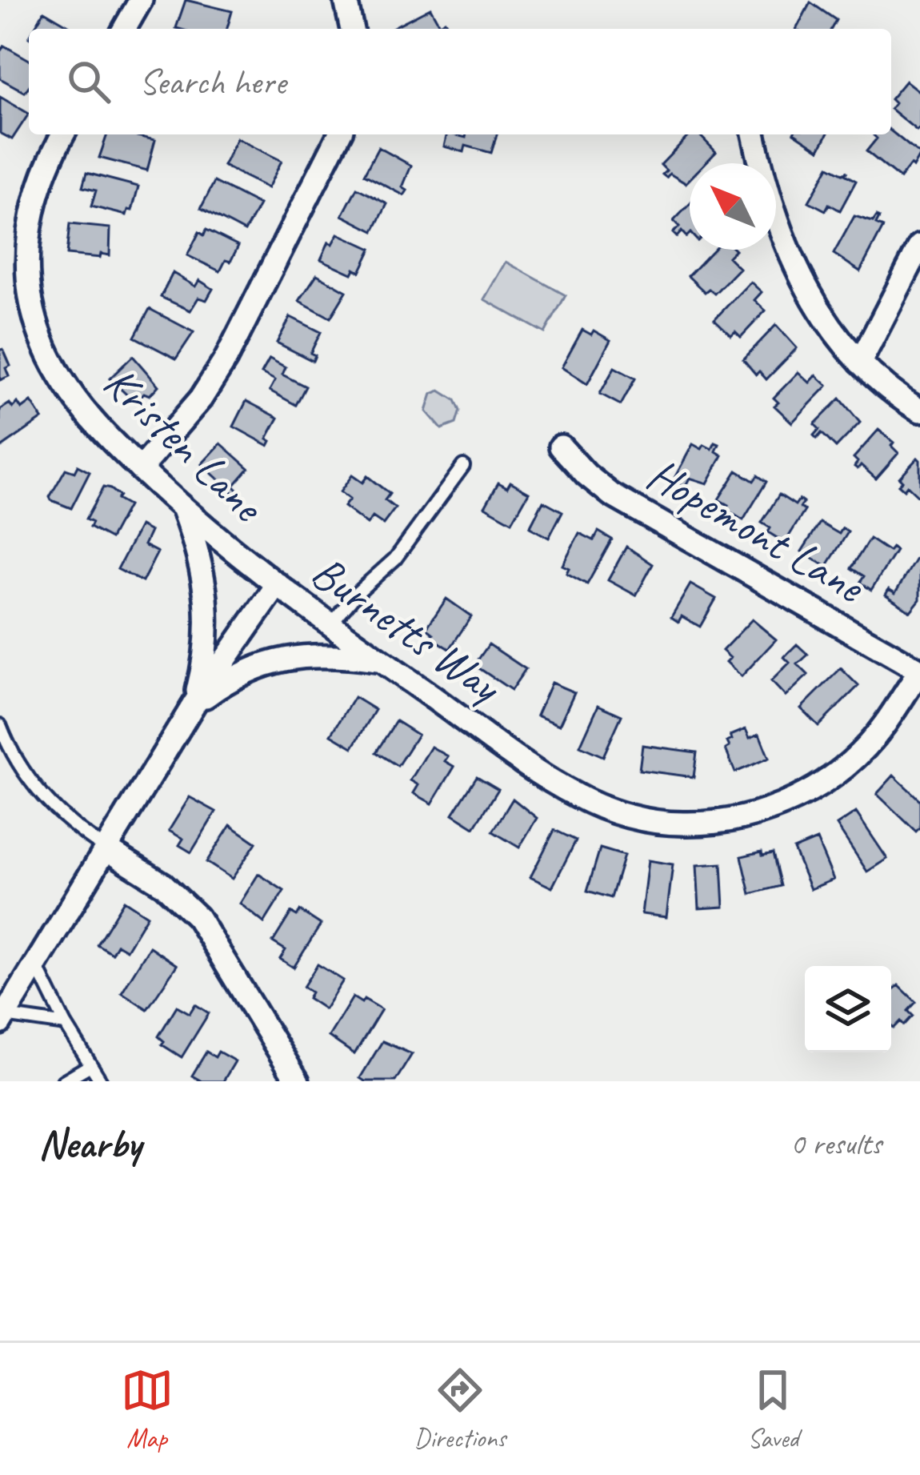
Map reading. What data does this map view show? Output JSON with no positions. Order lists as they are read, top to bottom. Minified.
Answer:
{"streets":{"street":["Kristen Lane","Hopemont Lane","Burnetts Way"]},"crossings":[["Kristen Lane","Burnetts Way"],["Hopemont Lane","Burnetts Way"]],"north":"top left","page":{"search":"Search here","heading":["Nearby","0 results"],"nav":["Map","Directions","Saved"]}}
